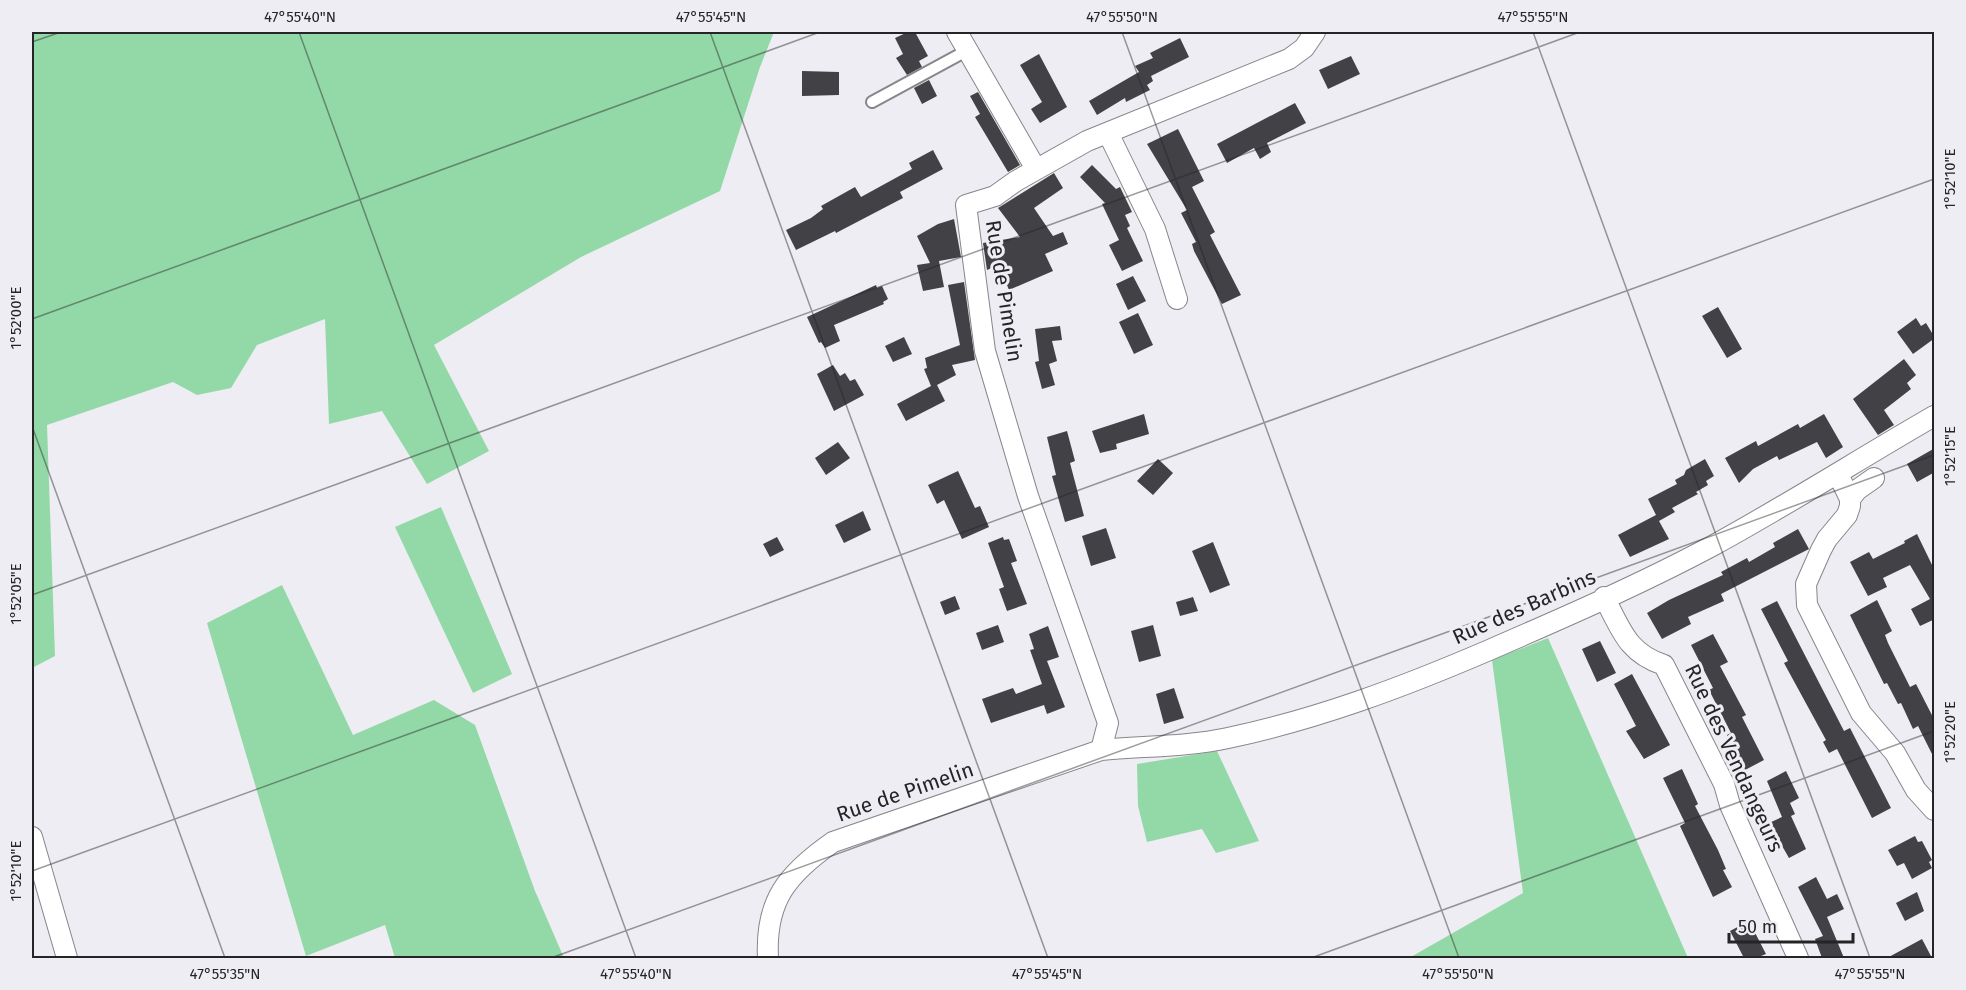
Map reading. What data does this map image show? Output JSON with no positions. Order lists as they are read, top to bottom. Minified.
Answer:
{"streets":{"street":["Rue de Pimelin","Rue des Barbins","Rue des Vendangeurs"]},"crossings":[["Rue de Pimelin","Rue des Barbins"],["Rue des Barbins","Rue des Vendangeurs"]],"scale_bar":"50 m","coordinates":["47°55'40\"N","47°55'45\"N","47°55'50\"N","47°55'55\"N","1°52'10\"E","1°52'00\"E","1°52'15\"E","1°52'05\"E","1°52'20\"E","47°55'35\"N"]}
